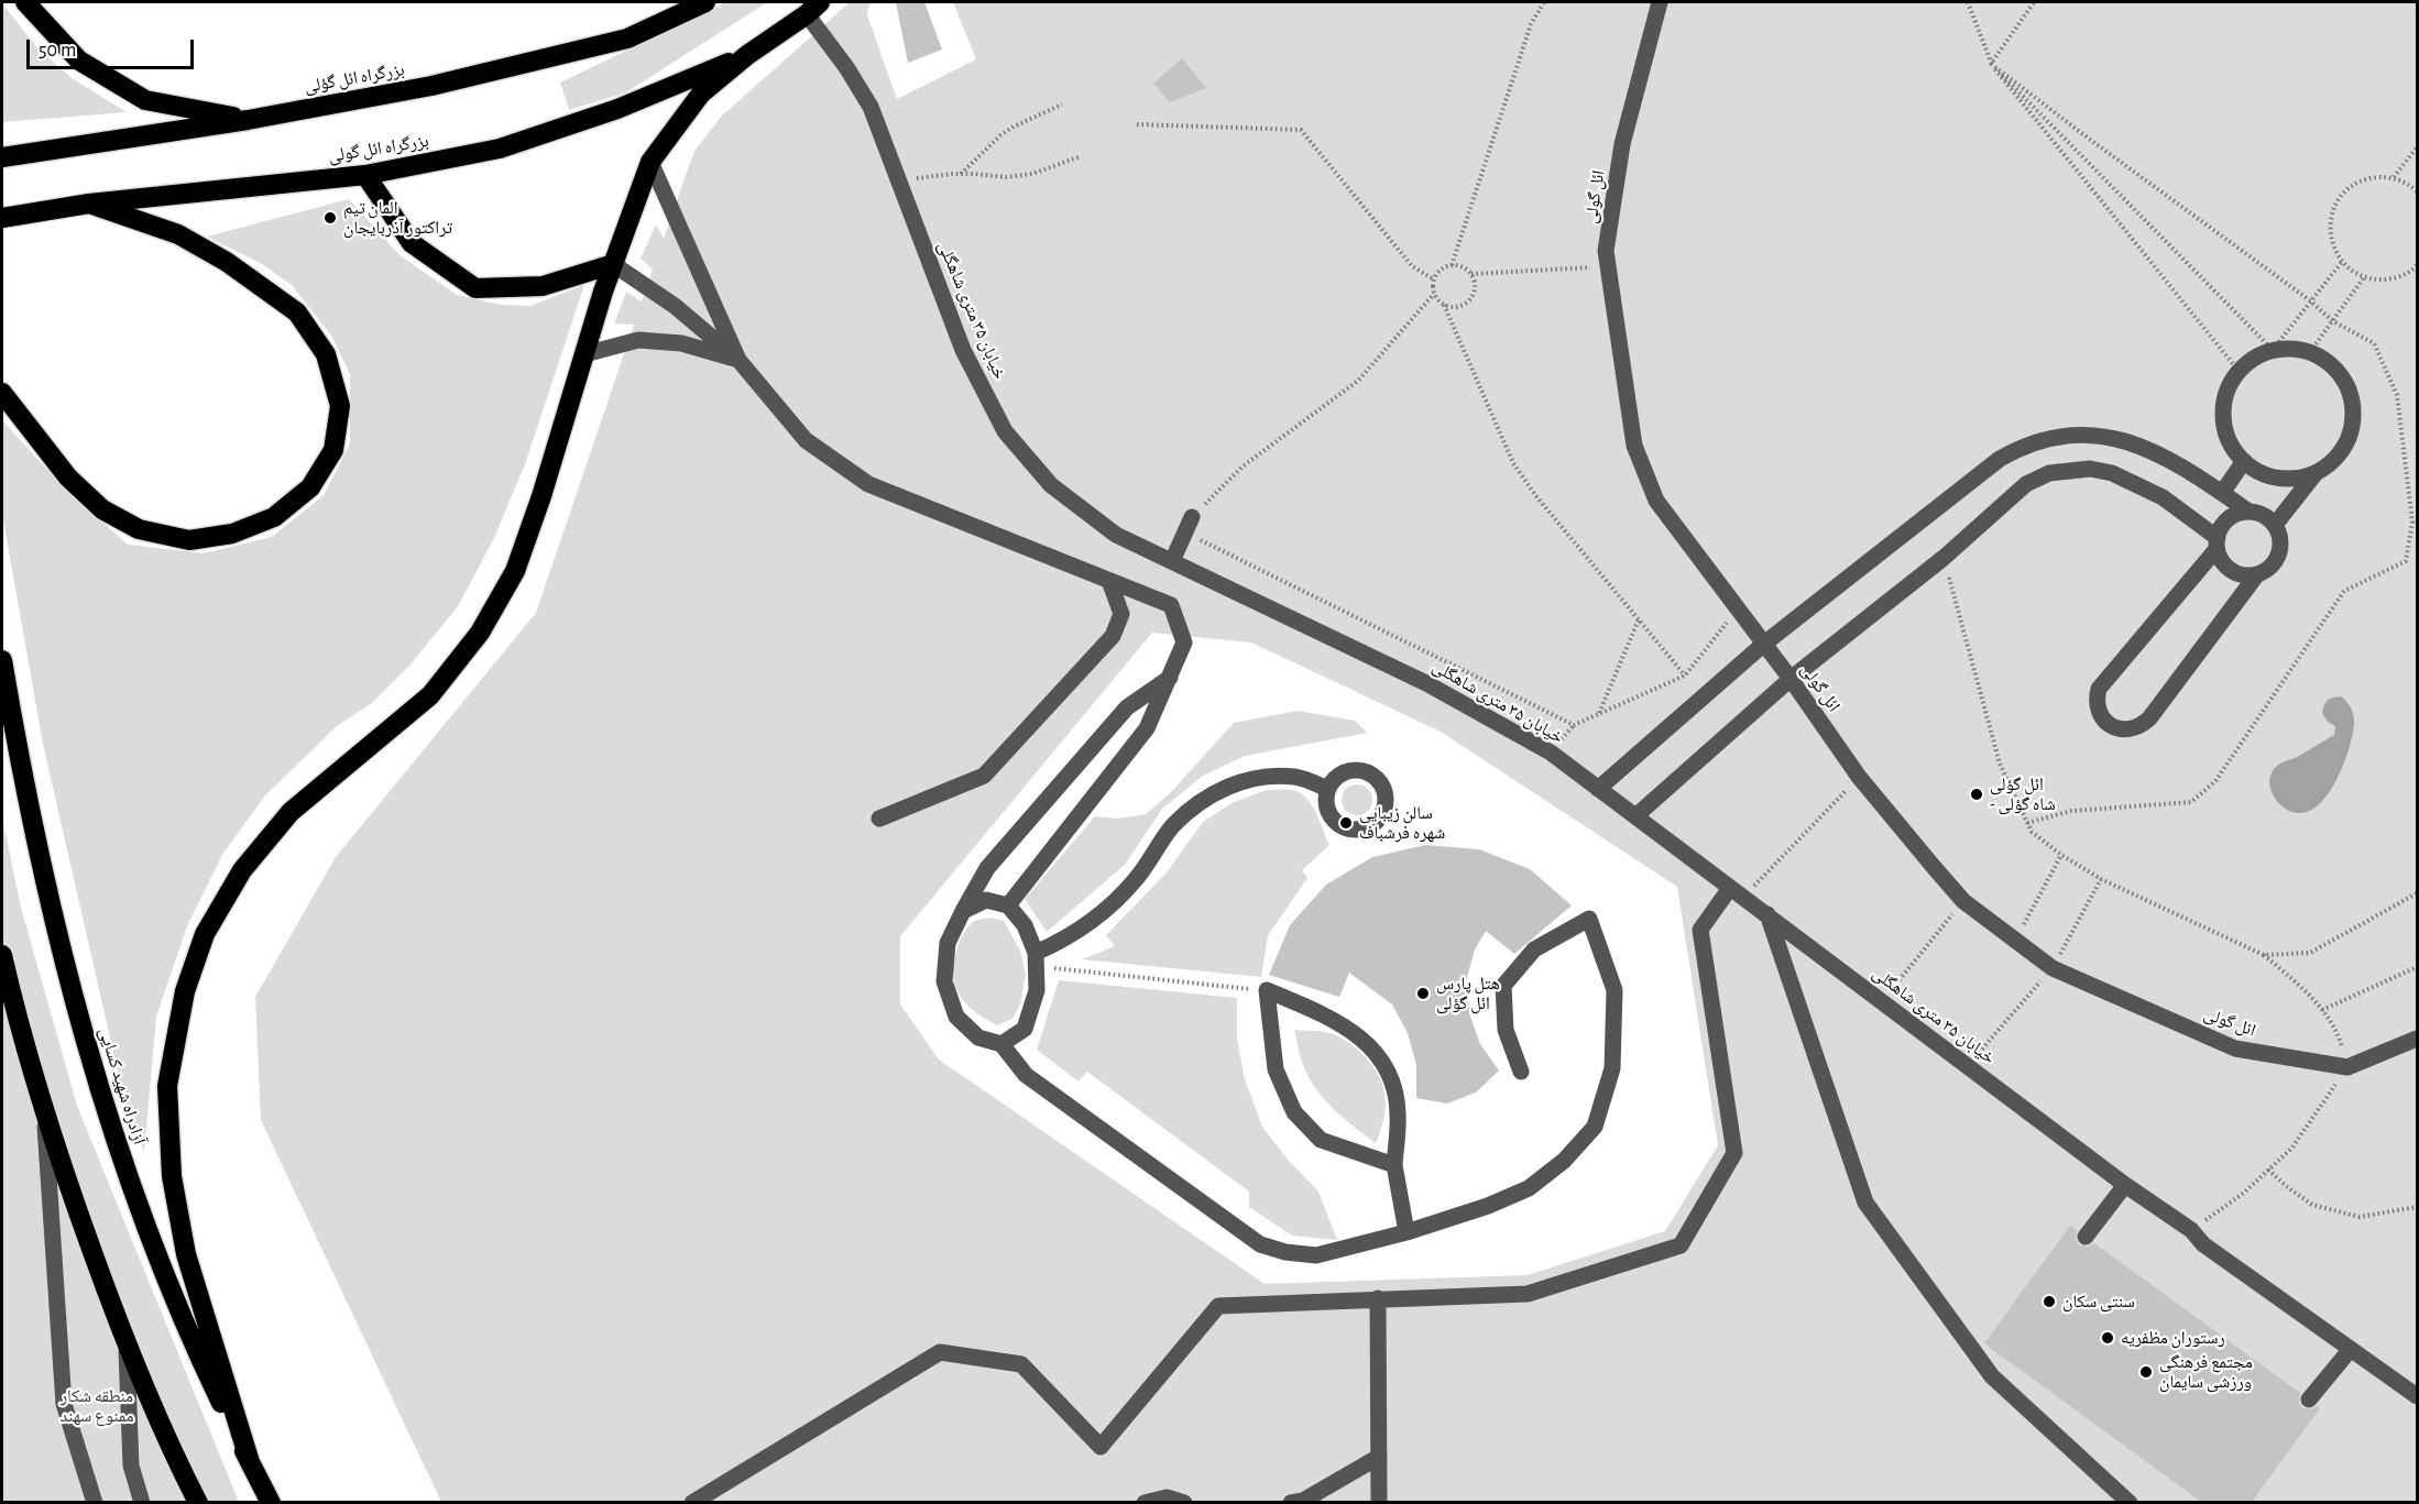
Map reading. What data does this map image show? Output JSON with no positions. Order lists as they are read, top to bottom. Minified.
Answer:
{"streets":{"highway":["بزرگراه ائل گؤلی","بزرگراه ائل گولی","آزادراه شهید کسایی"],"street":["ائل گولی","خیابان ۳۵ متری شاهگلی"]},"parks":["منطقه شکار ممنوع سهند"],"places":["المان تیم تراکتور آذربایجان","ائل گؤلی - شاه گؤلی","سالن زیبایی شهره فرشباف","هتل پارس ائل گؤلی","سنتی سکان","رستوران مظفریه","مجتمع فرهنگی ورزشی سایمان"],"scale_bar":"50 m"}
